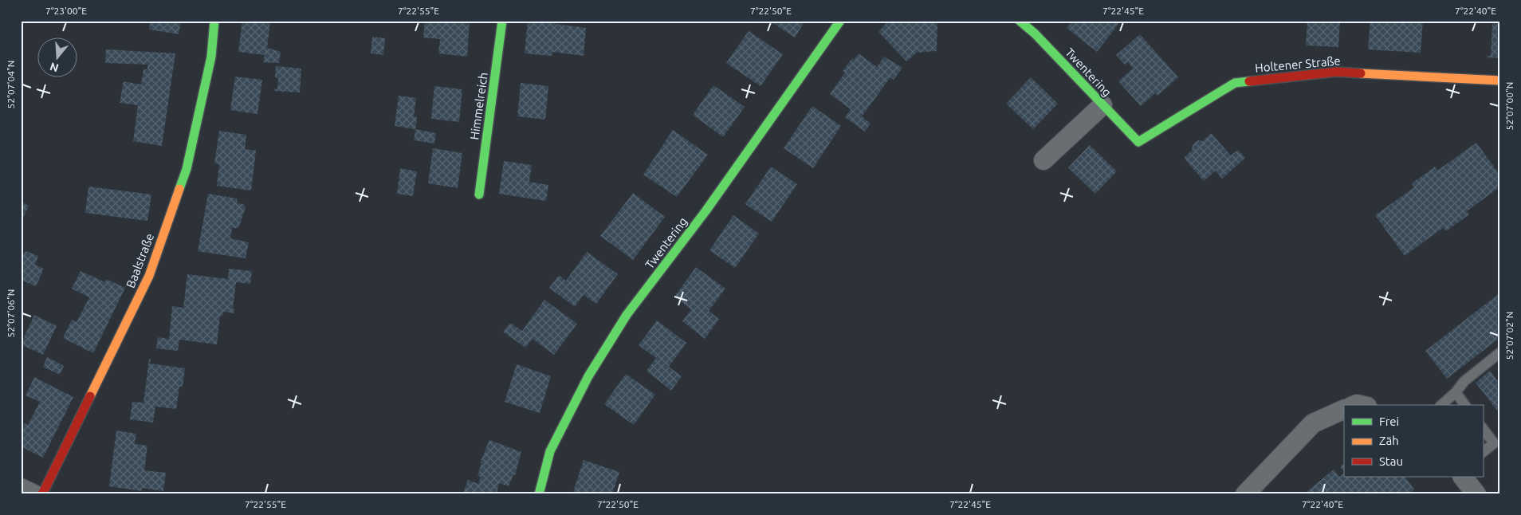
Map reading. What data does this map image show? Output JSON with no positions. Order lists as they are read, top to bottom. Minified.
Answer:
{"streets":{"street":["Holtener Straße","Twentering","Himmelreich","Baalstraße"]},"crossings":[["Holtener Straße","Twentering"]],"legend":["Frei","Zäh","Stau"],"north":"bottom","coordinates":["7°23'00\"E","7°22'55\"E","7°22'50\"E","7°22'45\"E","7°22'40\"E","52°07'04\"N","52°07'00\"N","52°07'06\"N","52°07'02\"N"]}
